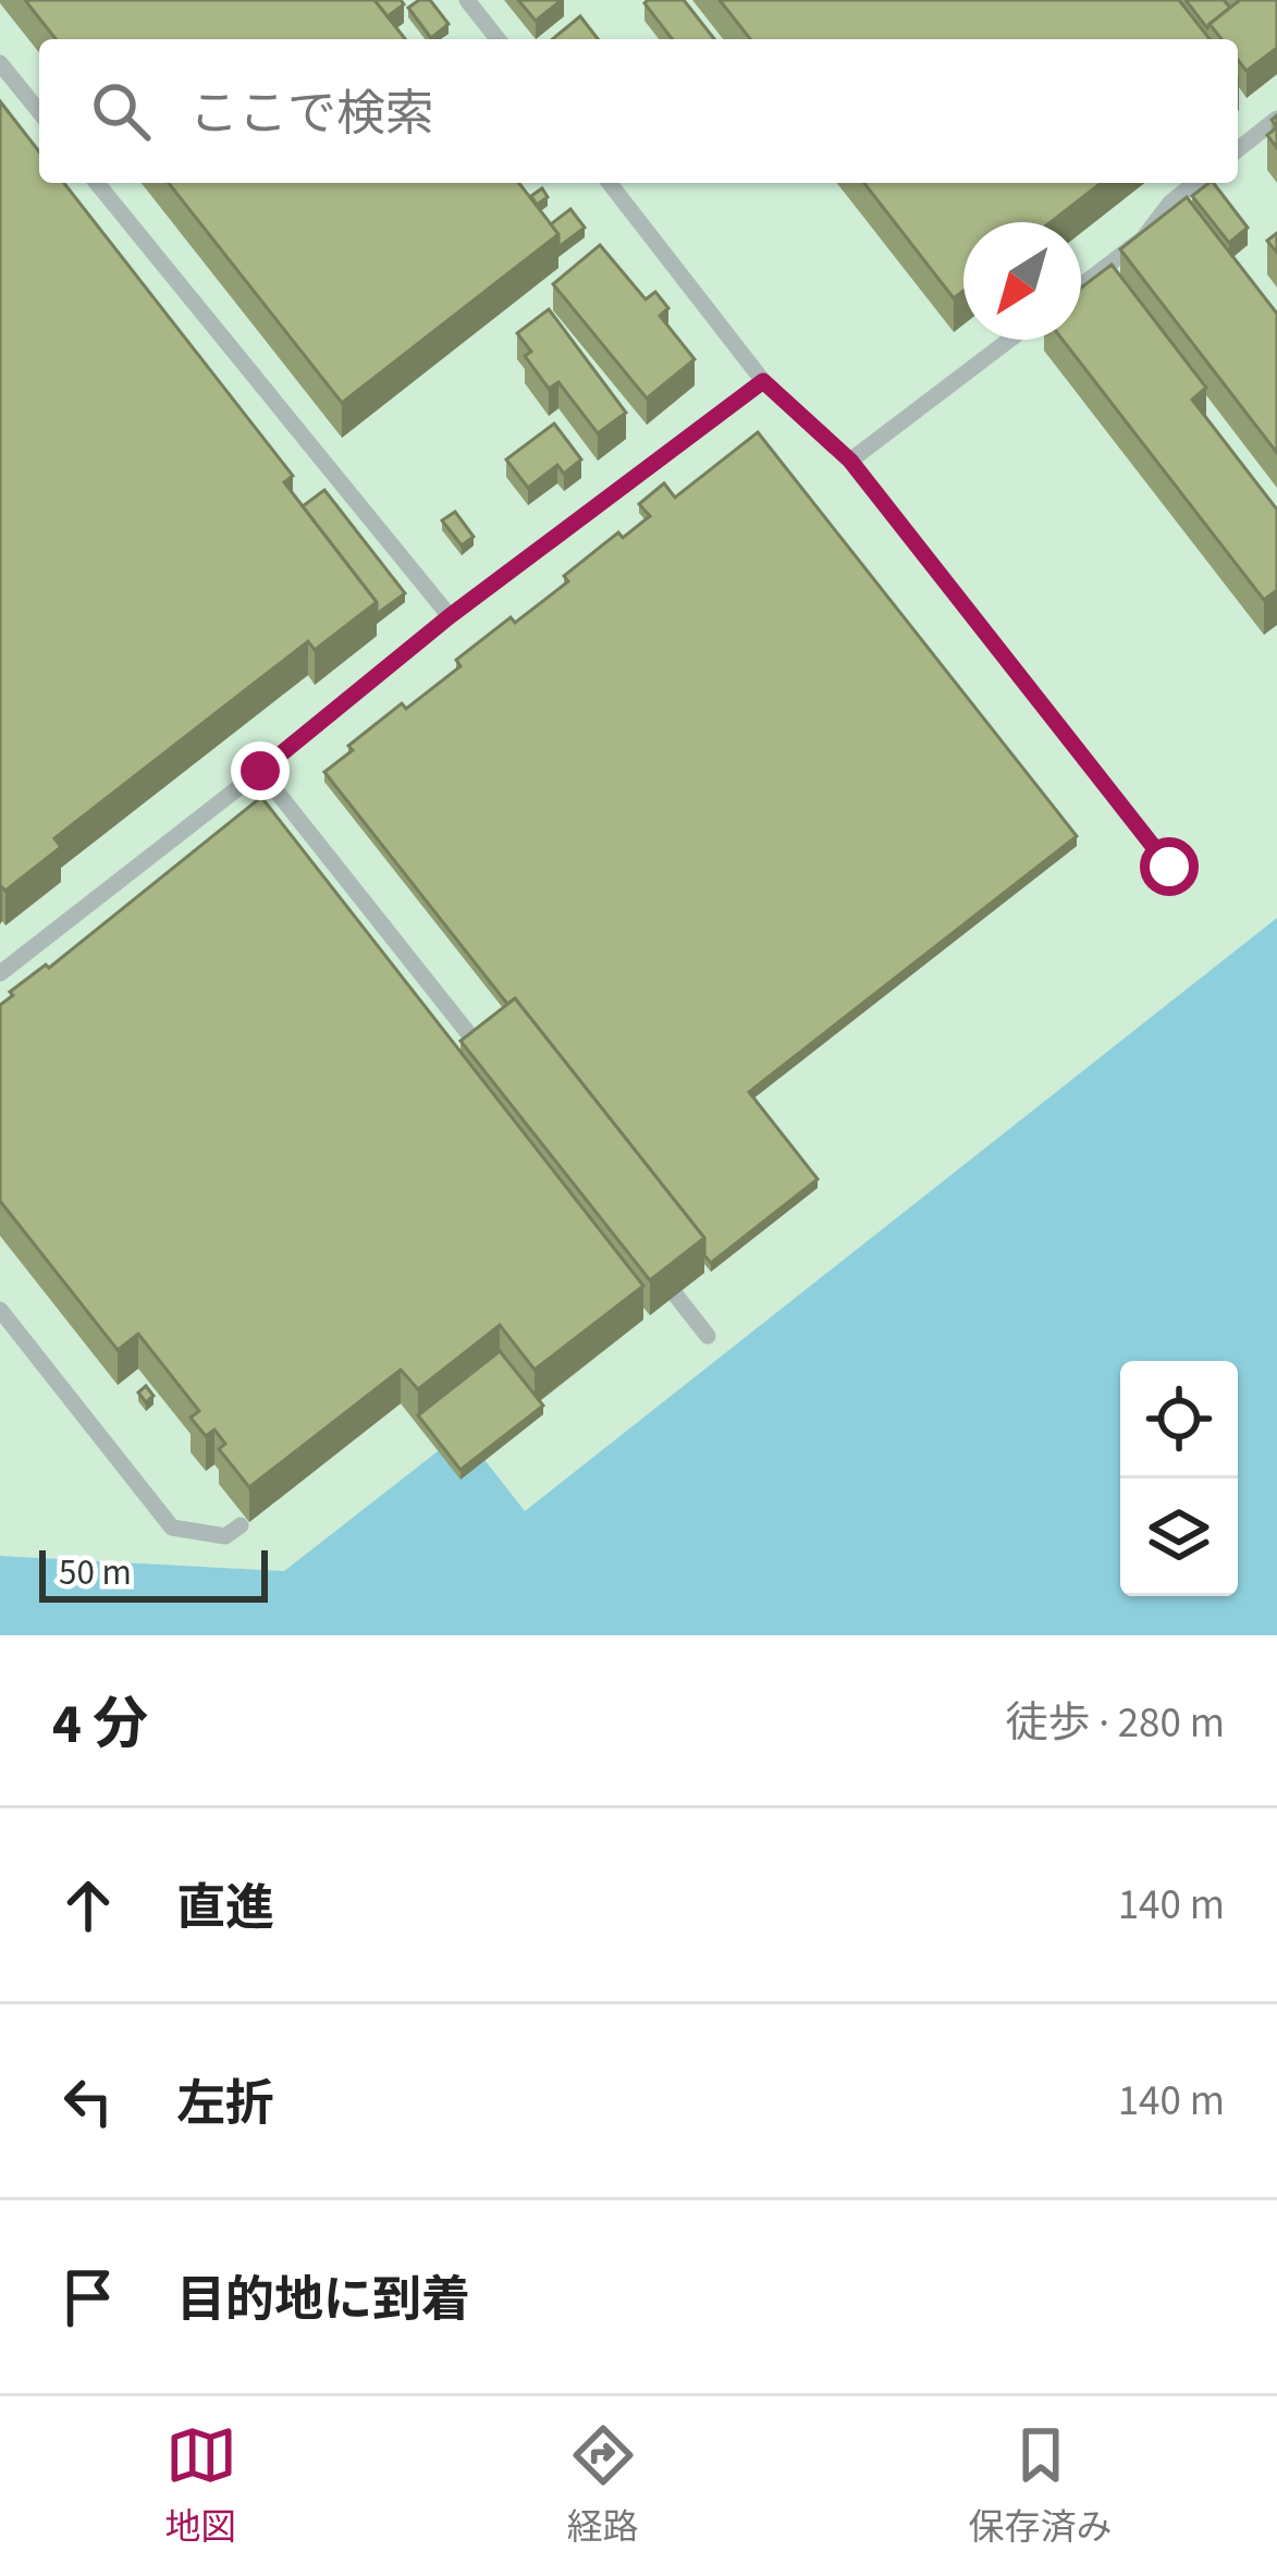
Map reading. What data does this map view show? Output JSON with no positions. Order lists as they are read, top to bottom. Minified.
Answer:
{"scale_bar":"50 m","north":"bottom left","page":{"search":"ここで検索","scale":"50 m","heading":["4 分","徒歩 · 280 m"],"list":[["直進","140 m"],["左折","140 m"],"目的地に到着"],"nav":["地図","経路","保存済み"]}}
